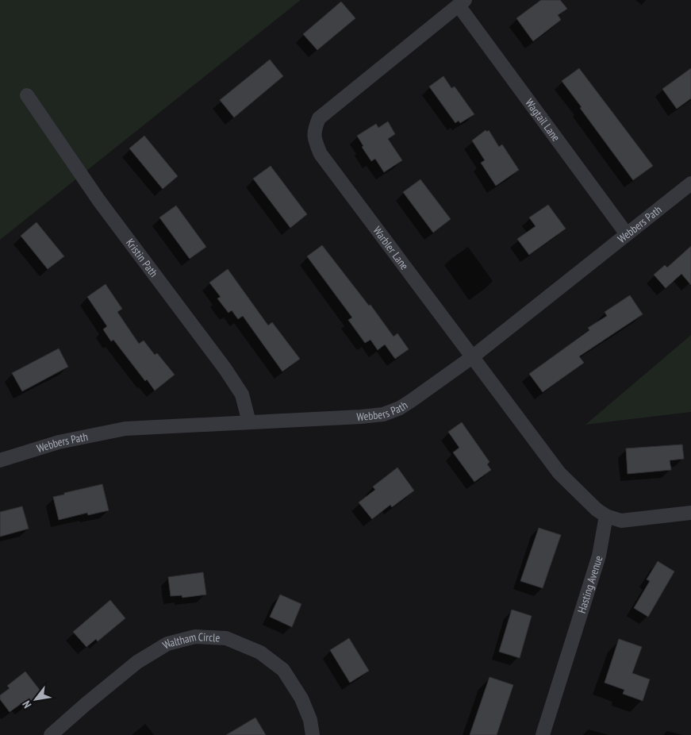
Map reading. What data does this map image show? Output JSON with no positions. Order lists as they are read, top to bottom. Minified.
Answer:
{"streets":{"street":["Wagtail Lane","Webbers Path","Warbler Lane","Kristin Path","Hasting Avenue","Waltham Circle"]},"crossings":[["Wagtail Lane","Webbers Path"],["Wagtail Lane","Warbler Lane"],["Webbers Path","Warbler Lane"],["Webbers Path","Kristin Path"],["Warbler Lane","Hasting Avenue"]],"north":"bottom left"}
